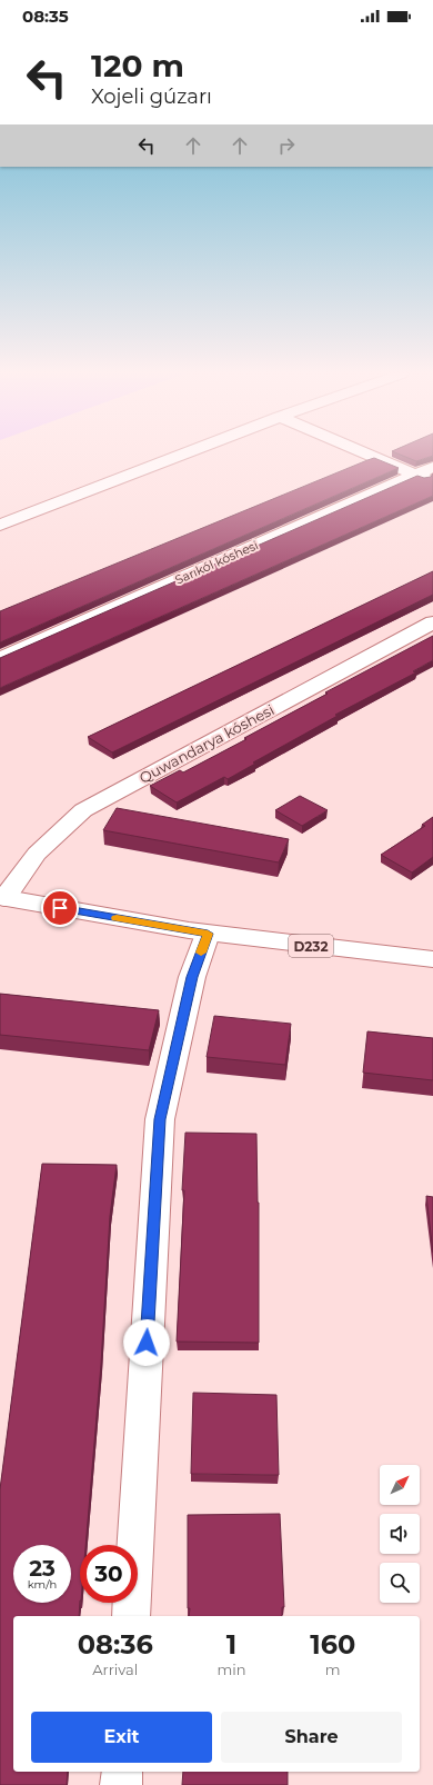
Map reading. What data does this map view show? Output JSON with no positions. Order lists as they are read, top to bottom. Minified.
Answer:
{"streets":{"street":["Sarıkól kóshesi","Quwandarya kóshesi","D232"]},"crossings":[["Quwandarya kóshesi","D232"]],"north":"top right","page":{"status":"08:35","turn":["120 m","Xojeli gúzarı"],"speed":"23 km/h","limit":"30","eta":["08:36","Arrival","1","min","160","m"],"buttons":["Exit","Share"]}}
